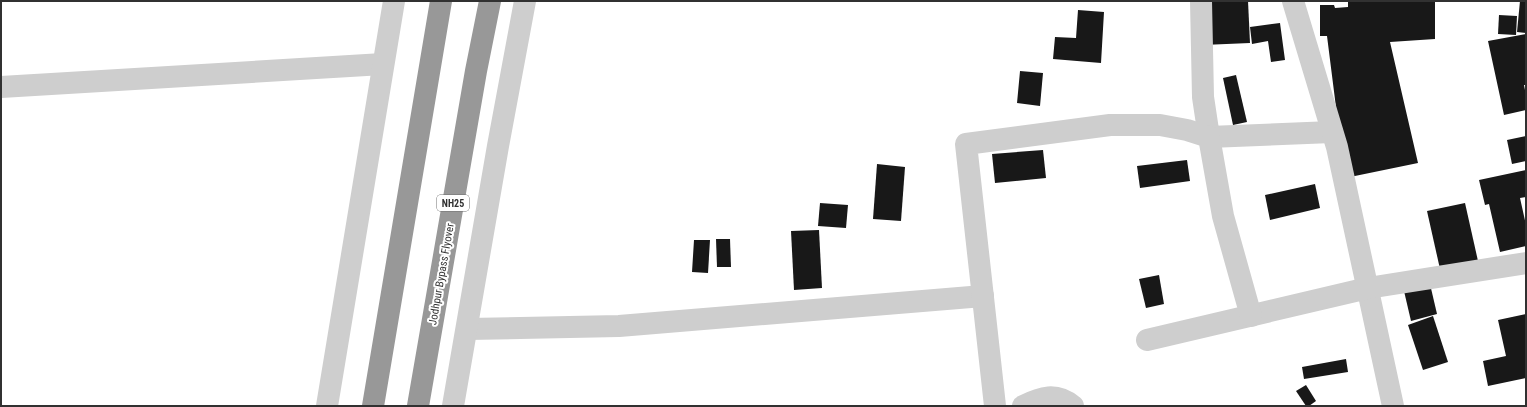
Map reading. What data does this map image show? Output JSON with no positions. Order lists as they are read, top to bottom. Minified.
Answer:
{"streets":{"highway":["NH25","Jodhpur Bypass Flyover"]}}
